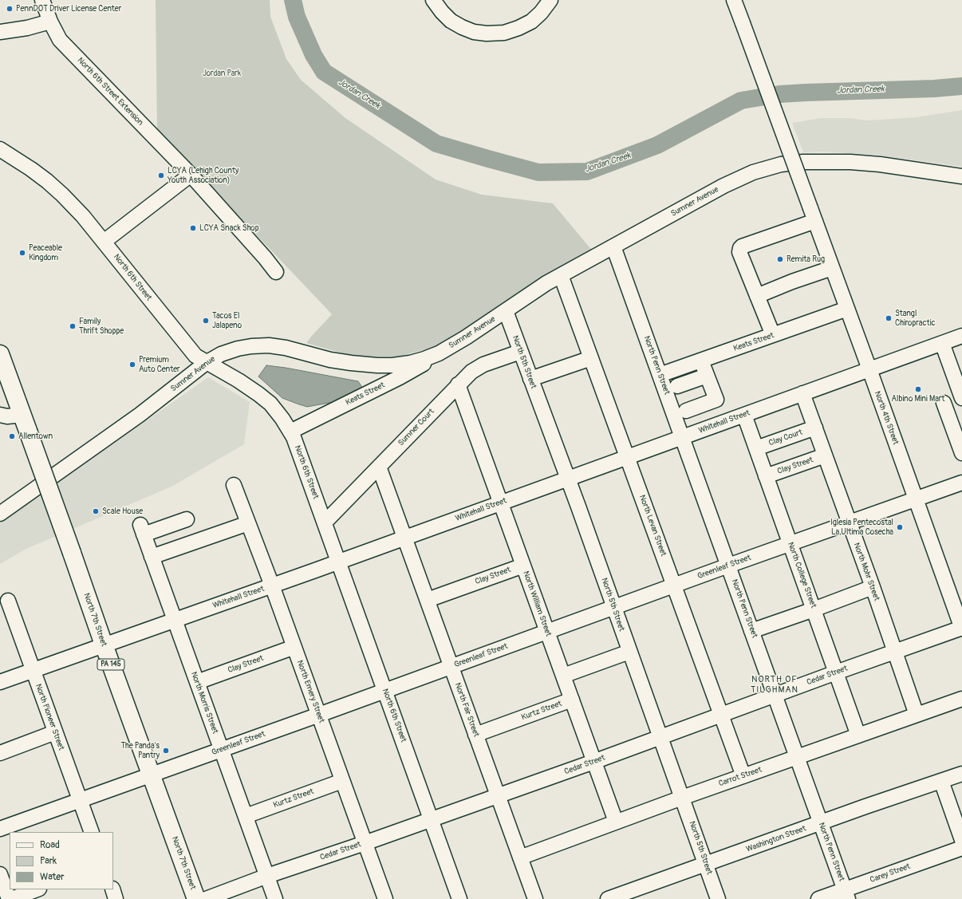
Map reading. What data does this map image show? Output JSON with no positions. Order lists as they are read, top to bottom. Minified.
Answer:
{"streets":{"main road":["North 7th Street","PA 145"],"street":["North 6th Street Extension","Sumner Avenue","North 6th Street","Keats Street","North 5th Street","North Penn Street","North 4th Street","Whitehall Street","Sumner Court","Clay Court","Clay Street","North Levan Street","Greenleaf Street","North Mohr Street","North College Street","North William Street","Cedar Street","North Emery Street","North Morris Street","North Fair Street","Kurtz Street","North Pioneer Street","Carrot Street","Washington Street","Carey Street"]},"crossings":[["Sumner Avenue","North 6th Street"],["Sumner Avenue","Keats Street"],["Sumner Avenue","North 5th Street"],["Sumner Avenue","North Penn Street"],["Sumner Avenue","North Levan Street"],["North 6th Street","Keats Street"],["North 6th Street","Whitehall Street"],["North 6th Street","Sumner Court"],["North 6th Street","Greenleaf Street"],["North 6th Street","Cedar Street"],["Keats Street","North Penn Street"],["Keats Street","North 4th Street"],["North 5th Street","Whitehall Street"],["North 5th Street","Sumner Court"],["North 5th Street","Greenleaf Street"],["North 5th Street","Cedar Street"],["North 5th Street","Carrot Street"],["North 5th Street","Washington Street"],["North Penn Street","Whitehall Street"],["North Penn Street","Greenleaf Street"],["North Penn Street","Cedar Street"],["North Penn Street","Carrot Street"],["North Penn Street","Washington Street"],["North Penn Street","Carey Street"],["North 4th Street","Whitehall Street"],["North 4th Street","Greenleaf Street"],["North 4th Street","Cedar Street"],["Whitehall Street","North Levan Street"],["Whitehall Street","North Mohr Street"],["Whitehall Street","North College Street"],["Whitehall Street","North William Street"],["Whitehall Street","North 7th Street"],["Whitehall Street","North Emery Street"],["Whitehall Street","North Morris Street"],["Whitehall Street","North Fair Street"],["Whitehall Street","North Pioneer Street"],["Sumner Court","North William Street"],["Sumner Court","North Fair Street"],["Clay Court","North Mohr Street"],["Clay Court","North College Street"],["Clay Street","North Mohr Street"],["Clay Street","North College Street"],["Clay Street","North William Street"],["Clay Street","North Emery Street"],["Clay Street","North Morris Street"],["Clay Street","North Fair Street"],["North Levan Street","Greenleaf Street"],["North Levan Street","Cedar Street"],["North Levan Street","Carrot Street"],["Greenleaf Street","North Mohr Street"],["Greenleaf Street","North College Street"],["Greenleaf Street","North William Street"],["Greenleaf Street","North 7th Street"],["Greenleaf Street","North Emery Street"],["Greenleaf Street","North Morris Street"],["Greenleaf Street","North Fair Street"],["Greenleaf Street","North Pioneer Street"],["North Mohr Street","Cedar Street"],["North Mohr Street","Carrot Street"],["North College Street","Cedar Street"],["North College Street","Carrot Street"],["North William Street","Cedar Street"],["North William Street","Kurtz Street"],["North William Street","Carrot Street"],["North 7th Street","PA 145"],["Cedar Street","North Emery Street"],["Cedar Street","North Morris Street"],["Cedar Street","North Fair Street"],["North Emery Street","Kurtz Street"],["North Morris Street","Kurtz Street"],["North Fair Street","Kurtz Street"],["North Fair Street","Carrot Street"]],"districts":["NORTH OF TILGHMAN"],"water":["Jordan Creek"],"parks":["Jordan Park"],"places":["PennDOT Driver License Center","LCYA (Lehigh County Youth Association)","LCYA Snack Shop","Peaceable Kingdom","Remita Rug","Stangl Chiropractic","Tacos El Jalapeno","Family Thrift Shoppe","Premium Auto Center","Albino Mini Mart","Allentown","Scale House","Iglesia Pentecostal La Ultima Cosecha","The Panda's Pantry"],"legend":["Road","Park","Water"]}
